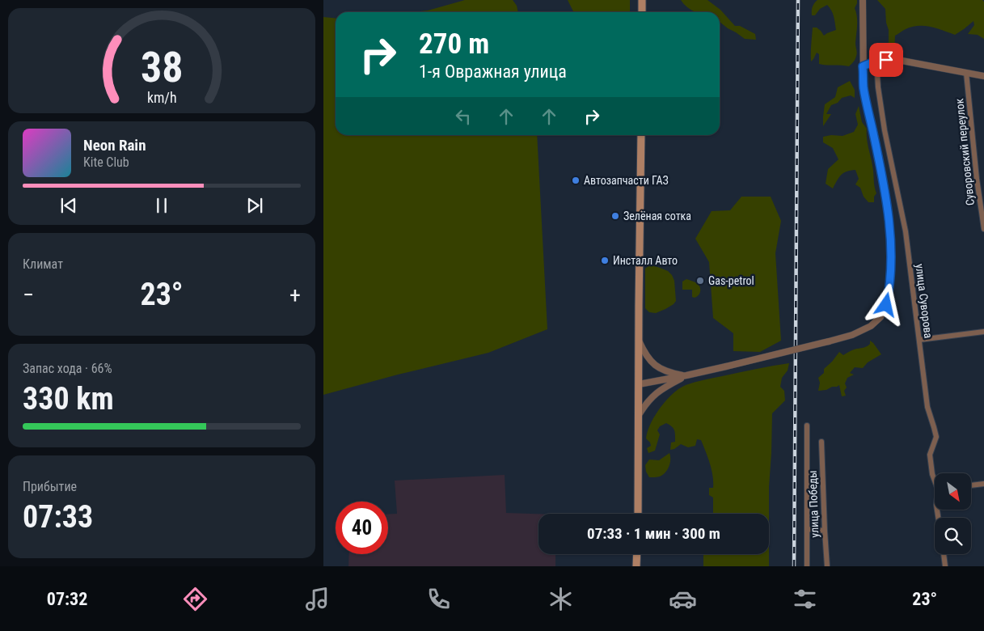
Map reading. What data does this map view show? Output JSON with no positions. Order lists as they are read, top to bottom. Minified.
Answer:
{"streets":{"street":["Суворовский переулок","улица Суворова","улица Победы"]},"places":["Автозапчасти ГАЗ","Зелёная сотка","Инсталл Авто","Gas-petrol"],"north":"bottom right","page":{"turn":["270 m","1-я Овражная улица"],"song":["Neon Rain","Kite Club"],"tile":["Климат",["Запас хода · 66%","330 km"],["Прибытие","07:33"]],"heat":["−","23°","+"],"limit":"40","trip":"07:33 · 1 мин · 300 m","tabs":["07:32","23°"],"gauge":["38","km/h"]}}
